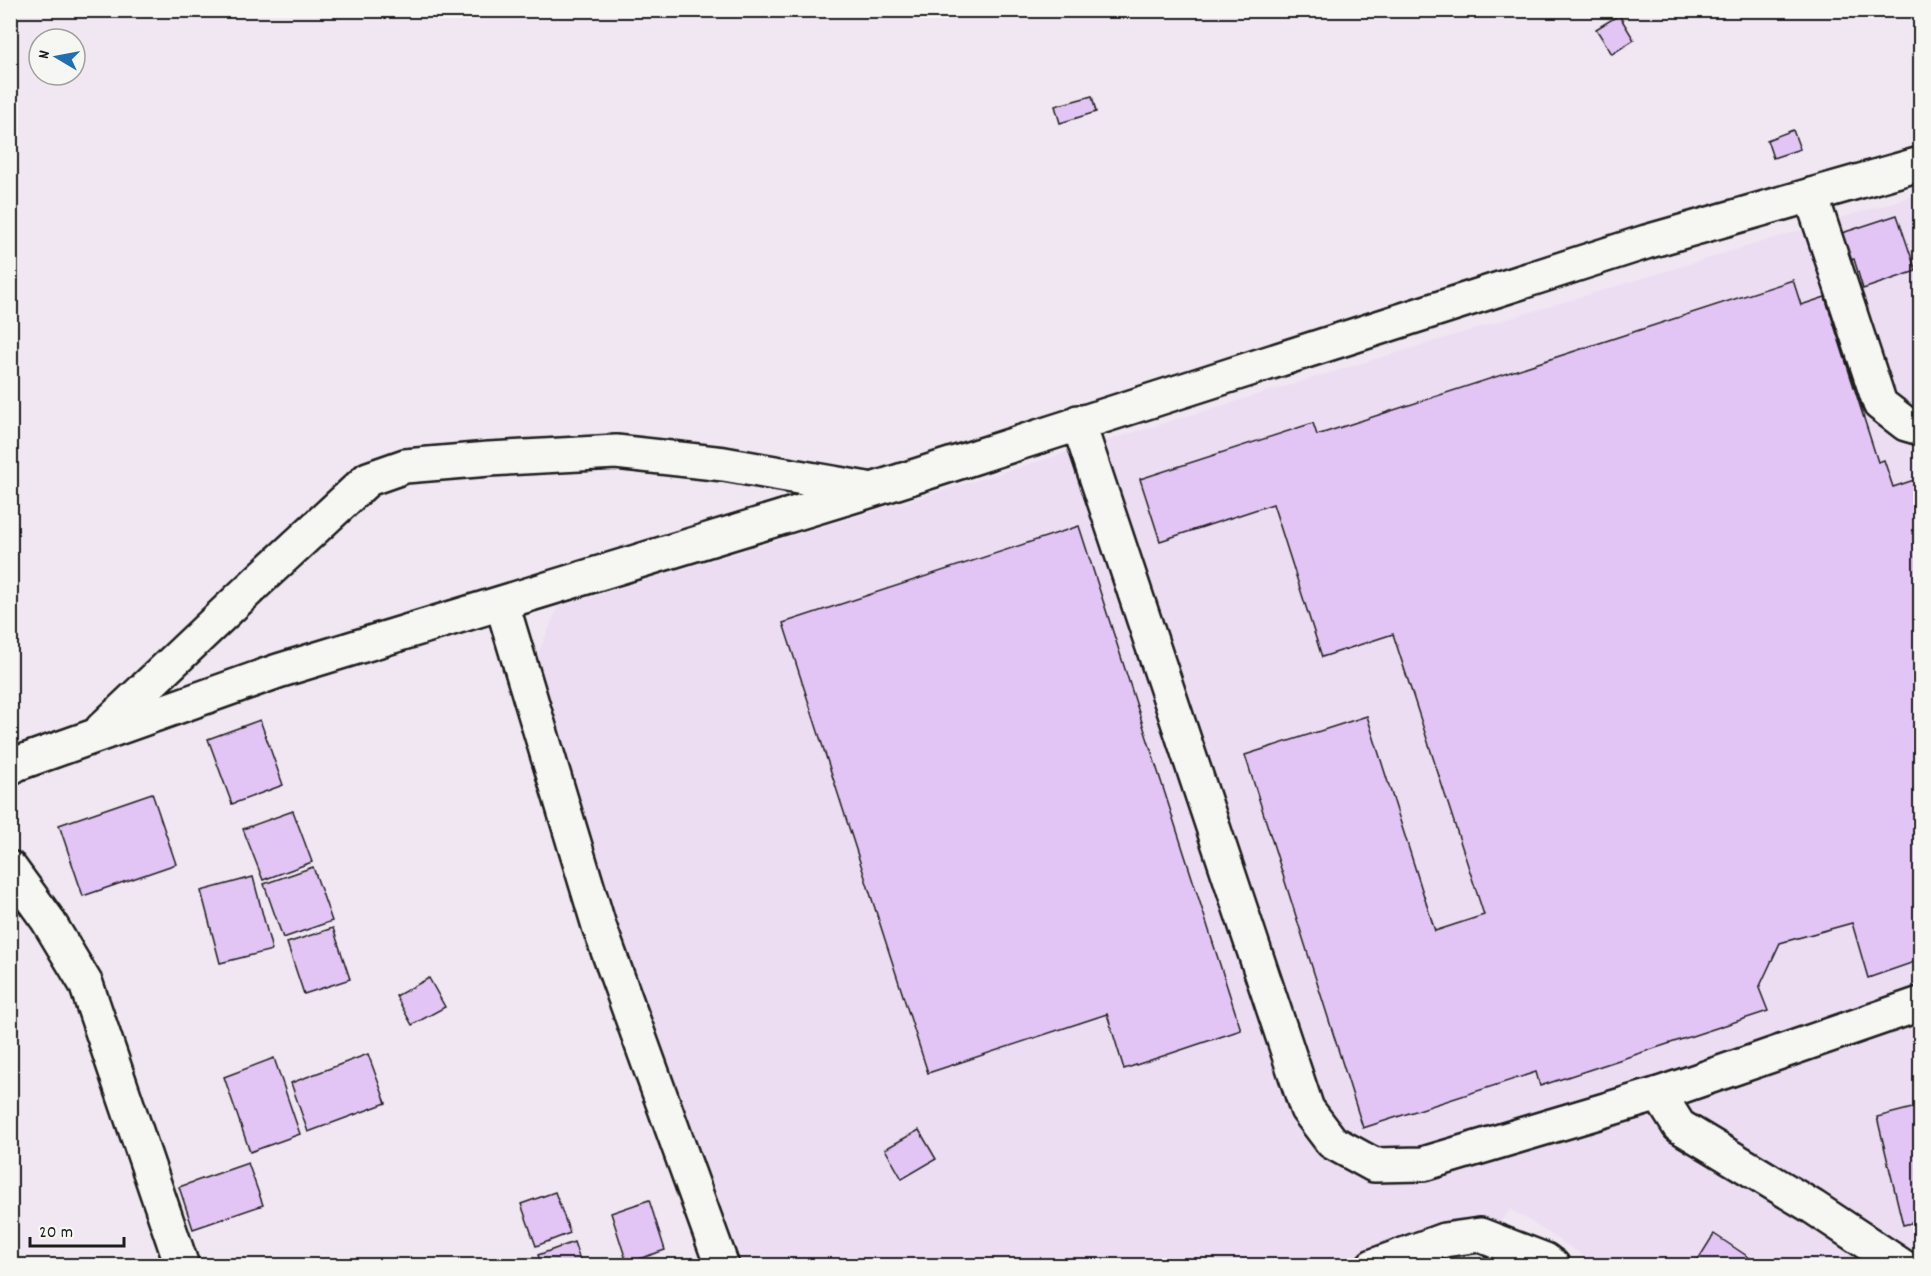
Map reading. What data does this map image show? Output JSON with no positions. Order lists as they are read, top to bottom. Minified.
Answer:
{"scale_bar":"20 m","north":"left"}
